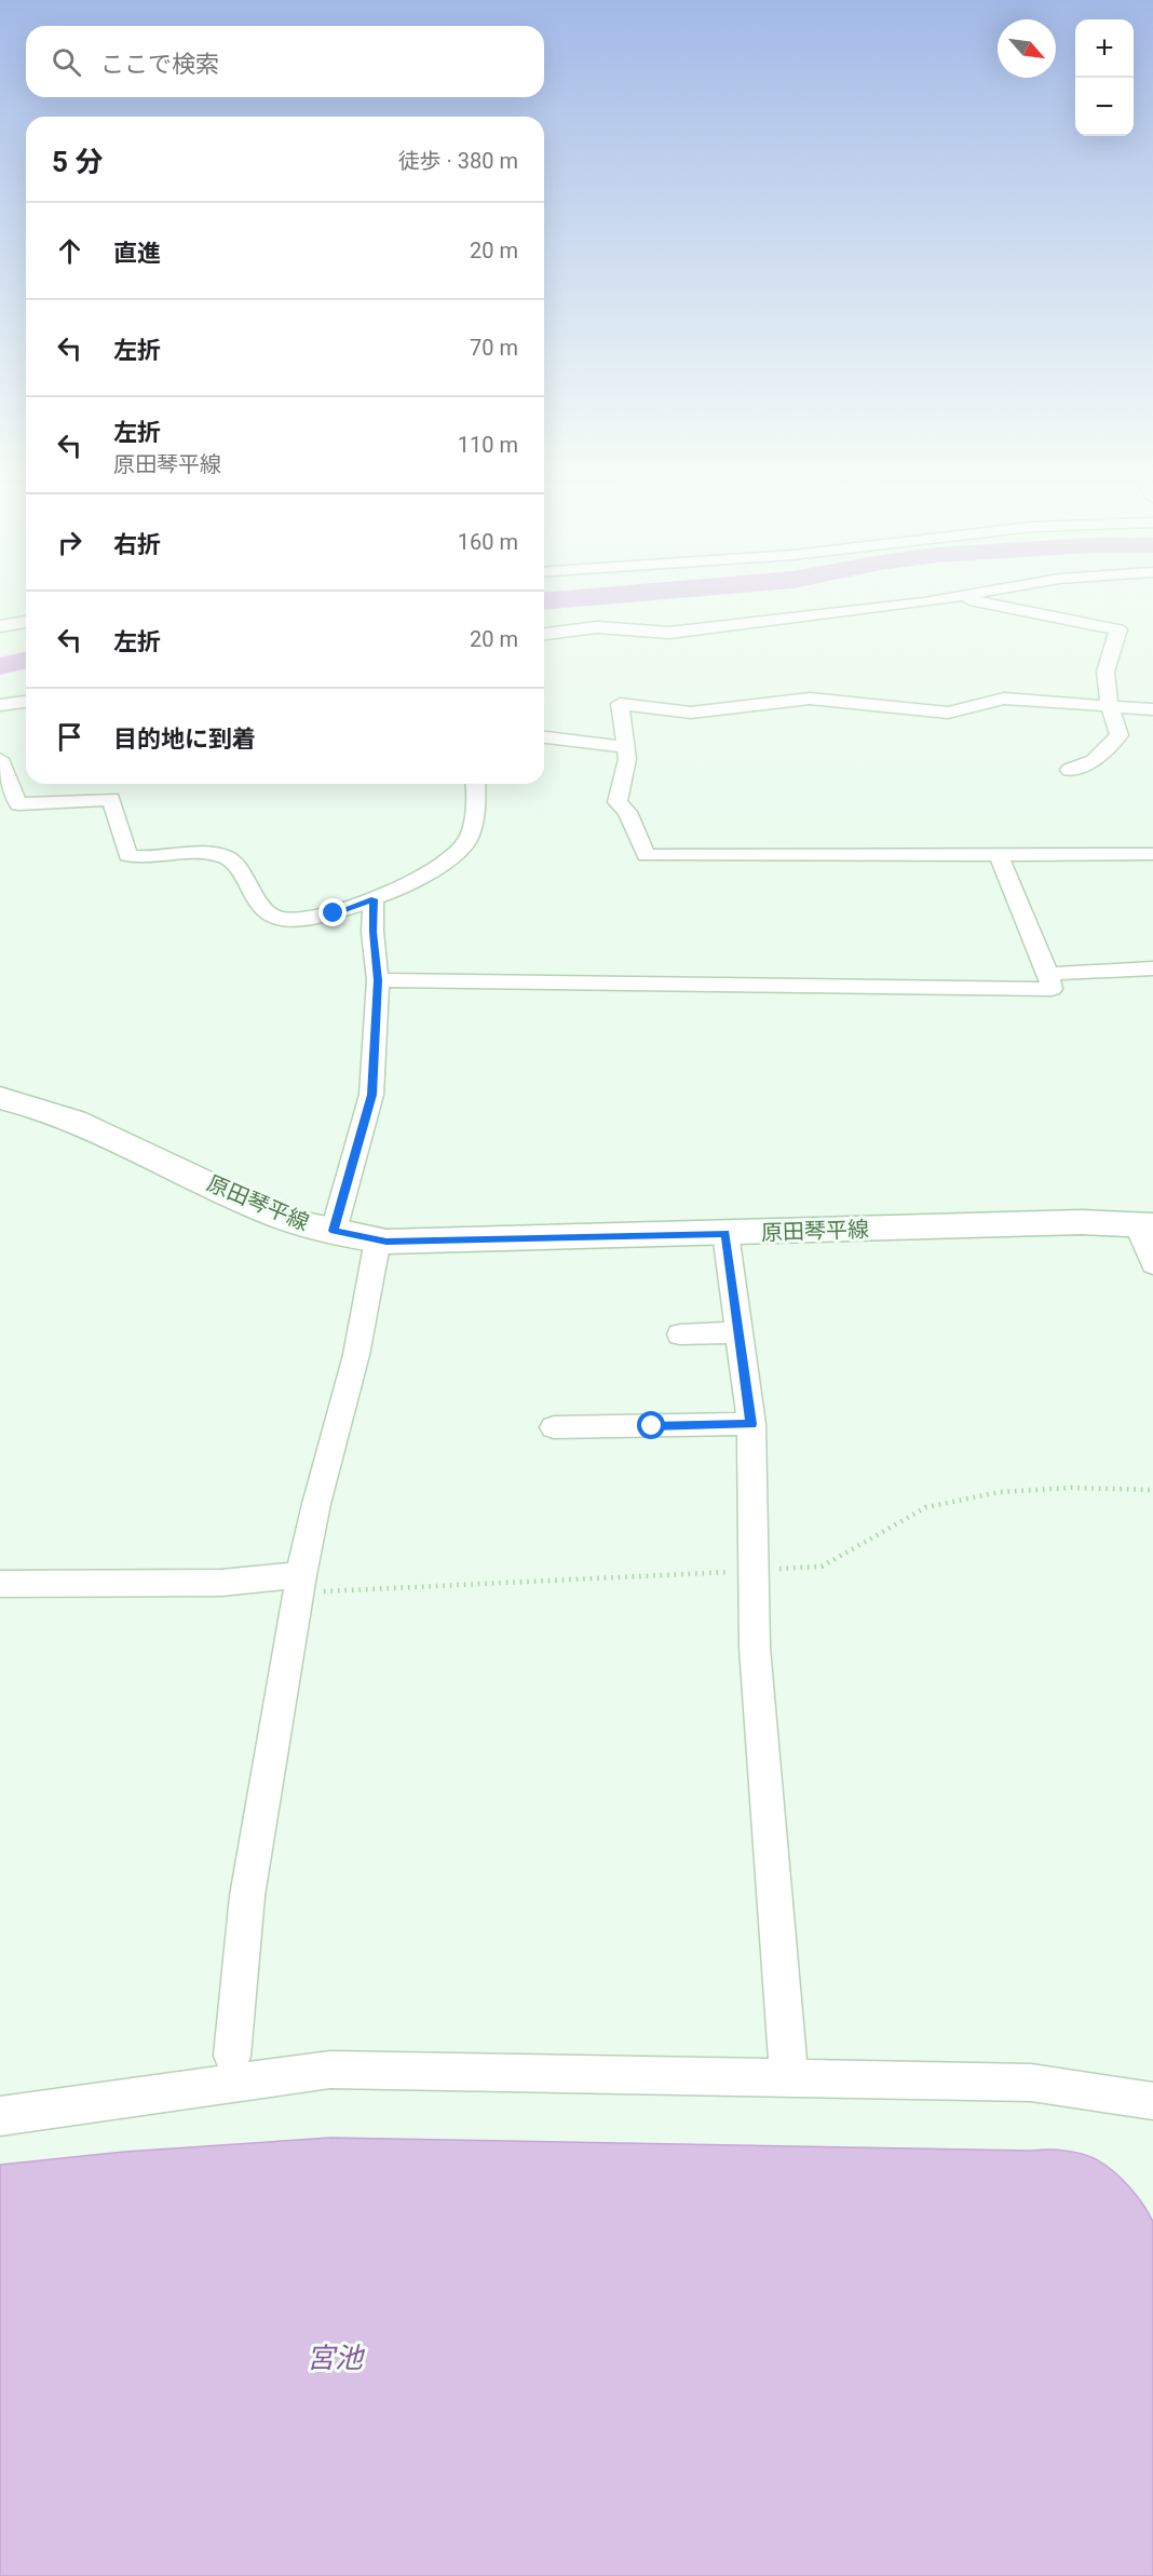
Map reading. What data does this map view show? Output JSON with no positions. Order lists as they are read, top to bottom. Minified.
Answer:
{"streets":{"main road":["原田琴平線"]},"water":["宮池"],"north":"bottom right","page":{"map_buttons":["+","−"],"search":"ここで検索","heading":["5 分","徒歩 · 380 m"],"list":[["直進","20 m"],["左折","70 m"],["左折","原田琴平線","110 m"],["右折","160 m"],["左折","20 m"],"目的地に到着"]}}
